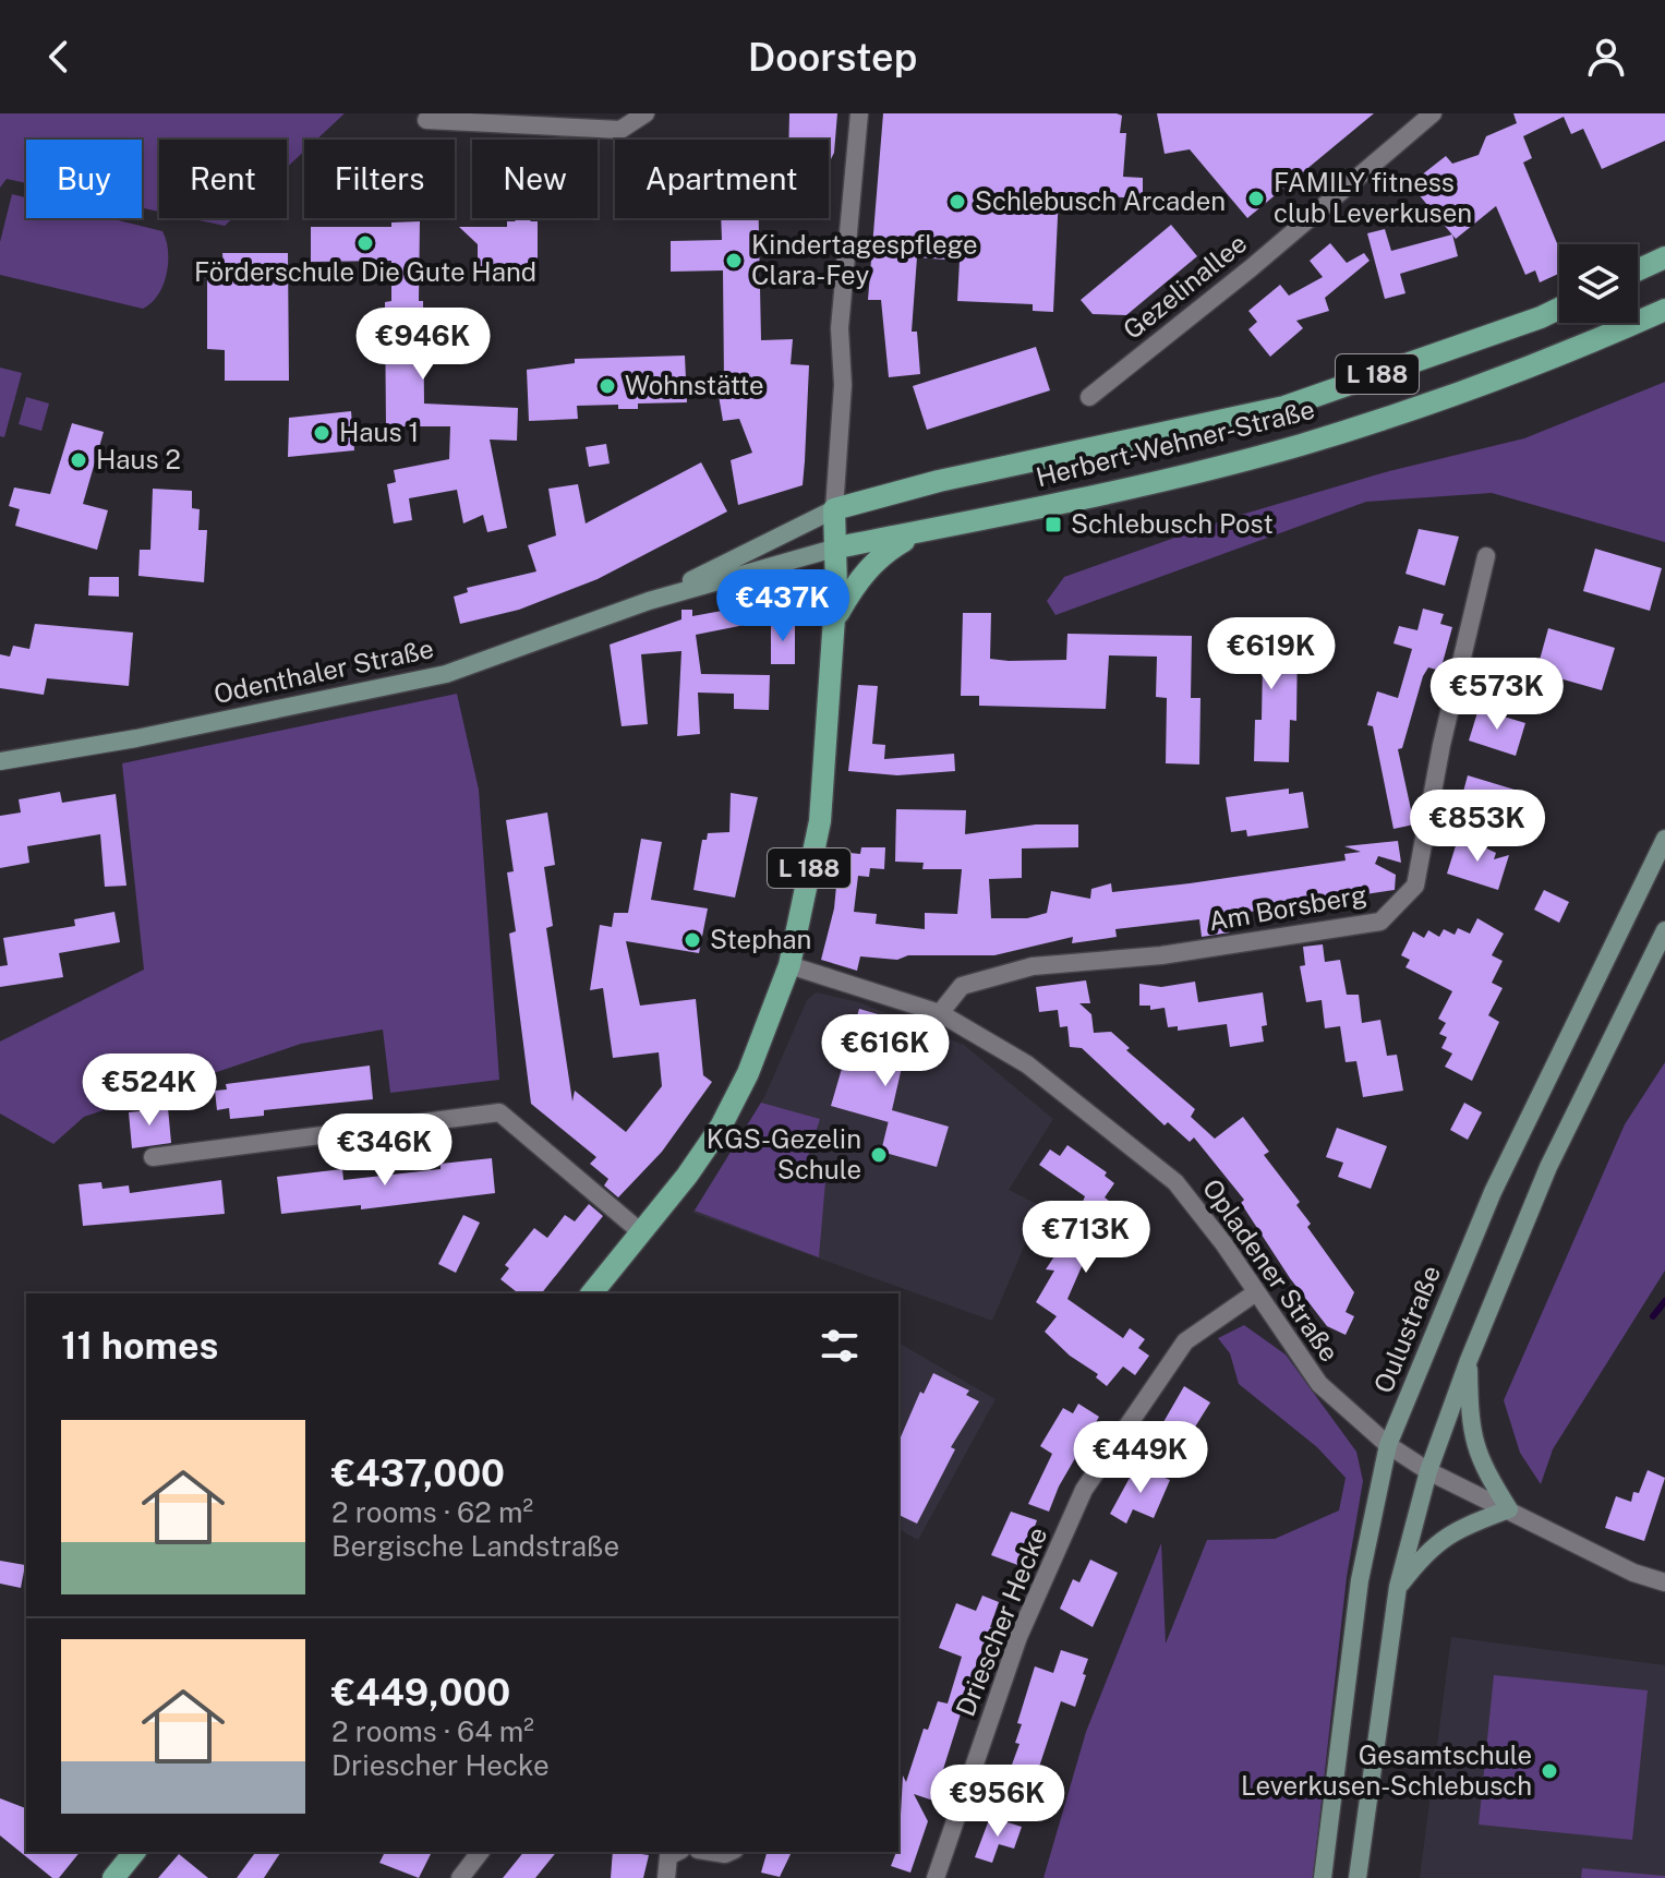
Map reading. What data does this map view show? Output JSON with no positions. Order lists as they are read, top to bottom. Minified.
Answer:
{"streets":{"main road":["L 188","Herbert-Wehner-Straße","Odenthaler Straße","Oulustraße"],"street":["Gezelinallee","Am Borsberg","Opladener Straße","Driescher Hecke"]},"crossings":[["L 188","Herbert-Wehner-Straße"],["L 188","Odenthaler Straße"],["L 188","Opladener Straße"],["Herbert-Wehner-Straße","Odenthaler Straße"],["Am Borsberg","Opladener Straße"],["Opladener Straße","Oulustraße"],["Opladener Straße","Driescher Hecke"]],"places":{"other":["FAMILY fitness club Leverkusen","Schlebusch Arcaden","Förderschule Die Gute Hand","Kindertagespflege Clara-Fey","Wohnstätte","Haus 1","Haus 2","Stephan","KGS-Gezelin Schule","Gesamtschule Leverkusen-Schlebusch"],"transit":["Schlebusch Post"]},"page":{"header":"Doorstep","chip":["Buy","Rent","Filters","New","Apartment"],"price":["€946K","€437K","€619K","€573K","€853K","€616K","€524K","€346K","€713K","€449K","€956K"],"heading":"11 homes","list":[{"name":"€437,000","note":"2 rooms · 62 m² · Bergische Landstraße"},{"name":"€449,000","note":"2 rooms · 64 m² · Driescher Hecke"}]}}
